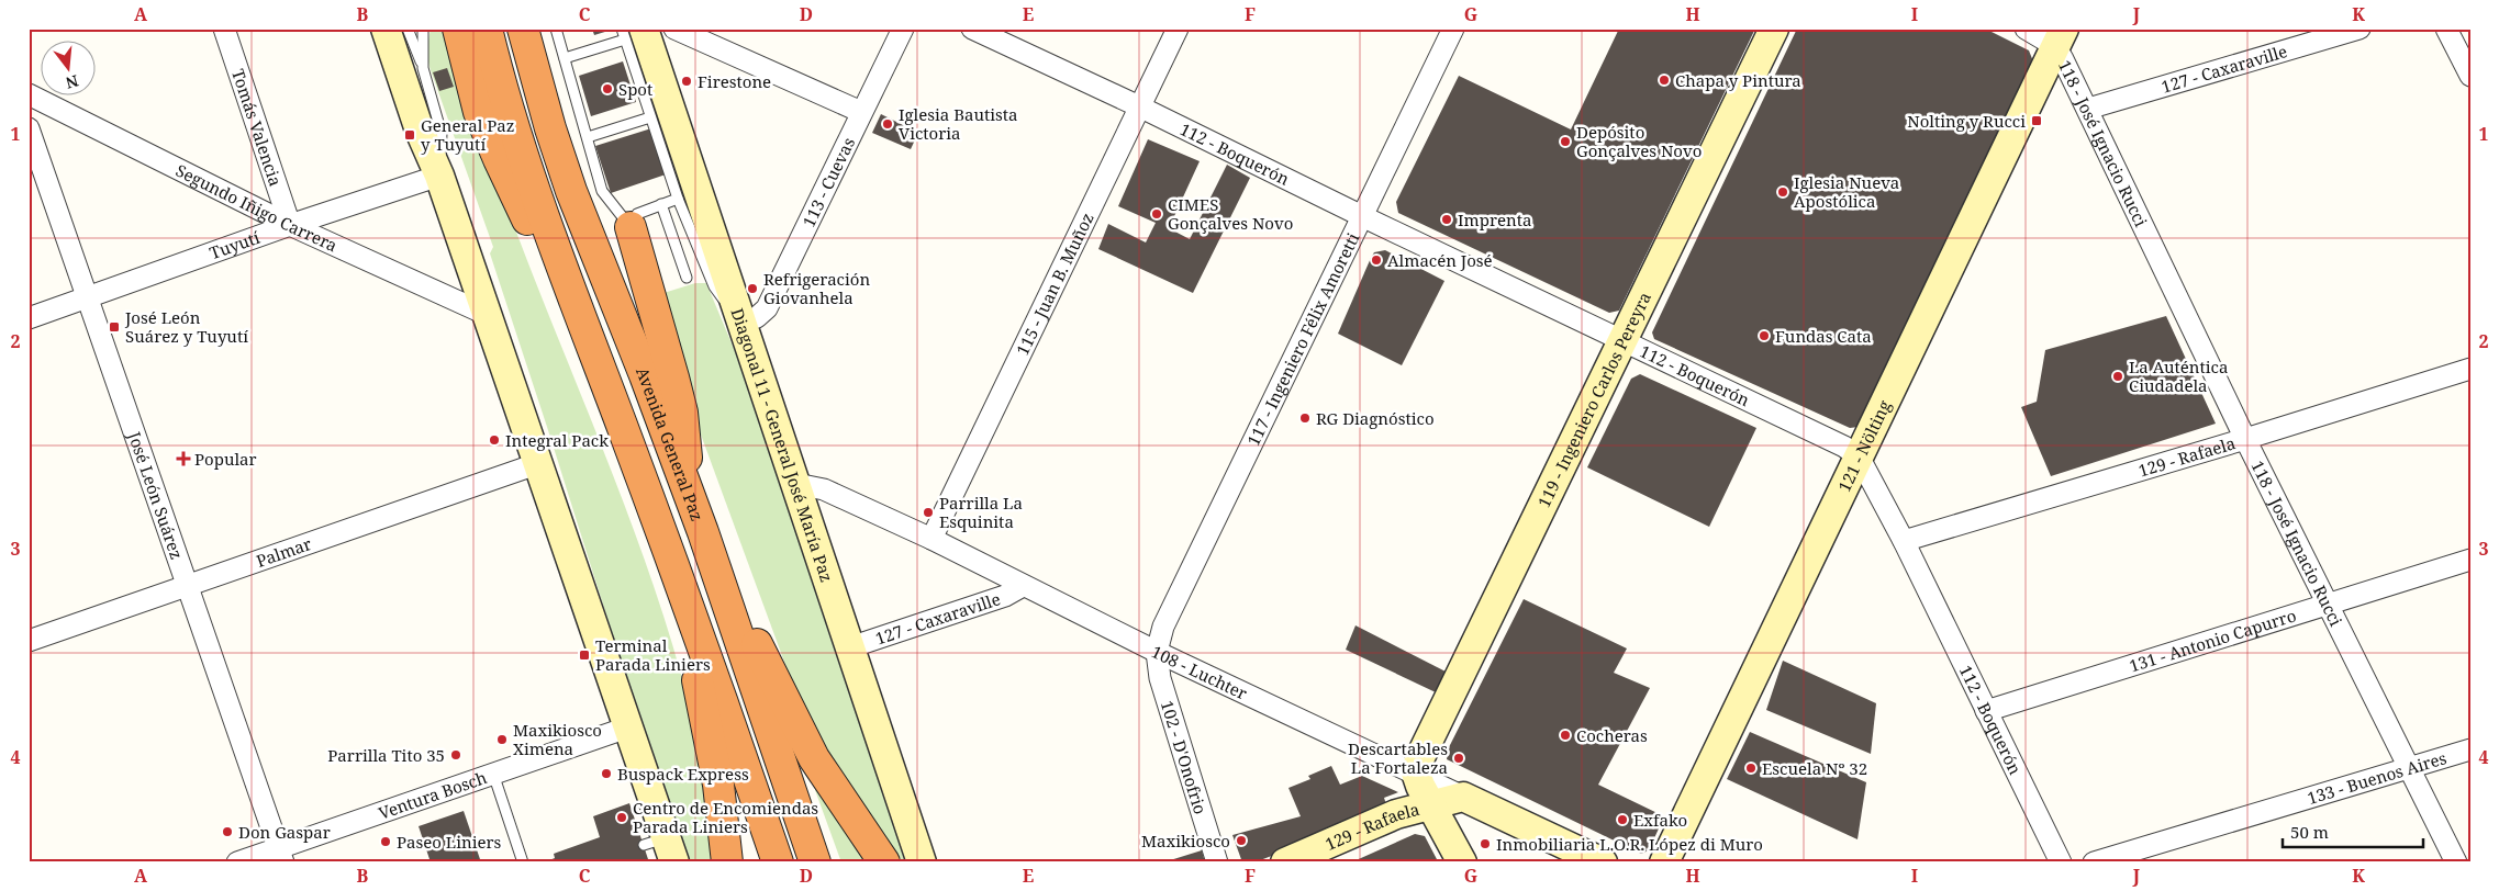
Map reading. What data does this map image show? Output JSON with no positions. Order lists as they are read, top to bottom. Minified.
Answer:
{"streets":{"highway":["Avenida General Paz"],"street":["127 - Caxaraville","Tomás Valencia","118 - José Ignacio Rucci","112 - Boquerón","113 - Cuevas","Segundo Iñigo Carrera","Tuyutí","115 - Juan B. Muñoz","117 - Ingeniero Félix Amoretti","119 - Ingeniero Carlos Pereyra","Diagonal 11 - General José María Paz","121 - Nölting","129 - Rafaela","José León Suárez","Palmar","131 - Antonio Capurro","108 - Luchter","102 - D'Onofrio","133 - Buenos Aires","Ventura Bosch"]},"crossings":[["127 - Caxaraville","118 - José Ignacio Rucci"],["127 - Caxaraville","Diagonal 11 - General José María Paz"],["127 - Caxaraville","108 - Luchter"],["Tomás Valencia","Segundo Iñigo Carrera"],["Tomás Valencia","Tuyutí"],["118 - José Ignacio Rucci","121 - Nölting"],["118 - José Ignacio Rucci","129 - Rafaela"],["118 - José Ignacio Rucci","131 - Antonio Capurro"],["118 - José Ignacio Rucci","133 - Buenos Aires"],["112 - Boquerón","115 - Juan B. Muñoz"],["112 - Boquerón","117 - Ingeniero Félix Amoretti"],["112 - Boquerón","119 - Ingeniero Carlos Pereyra"],["112 - Boquerón","121 - Nölting"],["112 - Boquerón","129 - Rafaela"],["112 - Boquerón","131 - Antonio Capurro"],["113 - Cuevas","Diagonal 11 - General José María Paz"],["Segundo Iñigo Carrera","Tuyutí"],["Tuyutí","José León Suárez"],["115 - Juan B. Muñoz","108 - Luchter"],["117 - Ingeniero Félix Amoretti","108 - Luchter"],["117 - Ingeniero Félix Amoretti","102 - D'Onofrio"],["119 - Ingeniero Carlos Pereyra","108 - Luchter"],["Diagonal 11 - General José María Paz","108 - Luchter"],["129 - Rafaela","108 - Luchter"],["José León Suárez","Palmar"],["José León Suárez","Ventura Bosch"],["108 - Luchter","102 - D'Onofrio"]],"places":{"other":["Chapa y Pintura","Firestone","Spot","Iglesia Bautista Victoria","Depósito Gonçalves Novo","Iglesia Nueva Apostólica","CIMES Gonçalves Novo","Imprenta","Almacén José","Refrigeración Giovanhela","Fundas Cata","La Auténtica Ciudadela","RG Diagnóstico","Integral Pack","Parrilla La Esquinita","Cocheras","Maxikiosco Ximena","Parrilla Tito 35","Descartables La Fortaleza","Escuela Nº 32","Buspack Express","Centro de Encomiendas Parada Liniers","Exfako","Don Gaspar","Maxikiosco","Paseo Liniers","Inmobiliaria L.O.R. López di Muro"],"transit":["Nolting y Rucci","General Paz y Tuyutí","José León Suárez y Tuyutí","Terminal Parada Liniers"],"health":["Popular"]},"scale_bar":"50 m","north":"bottom","grid":{"columns":["A","B","C","D","E","F","G","H","I","J","K"],"rows":["1","2","3","4"]}}
